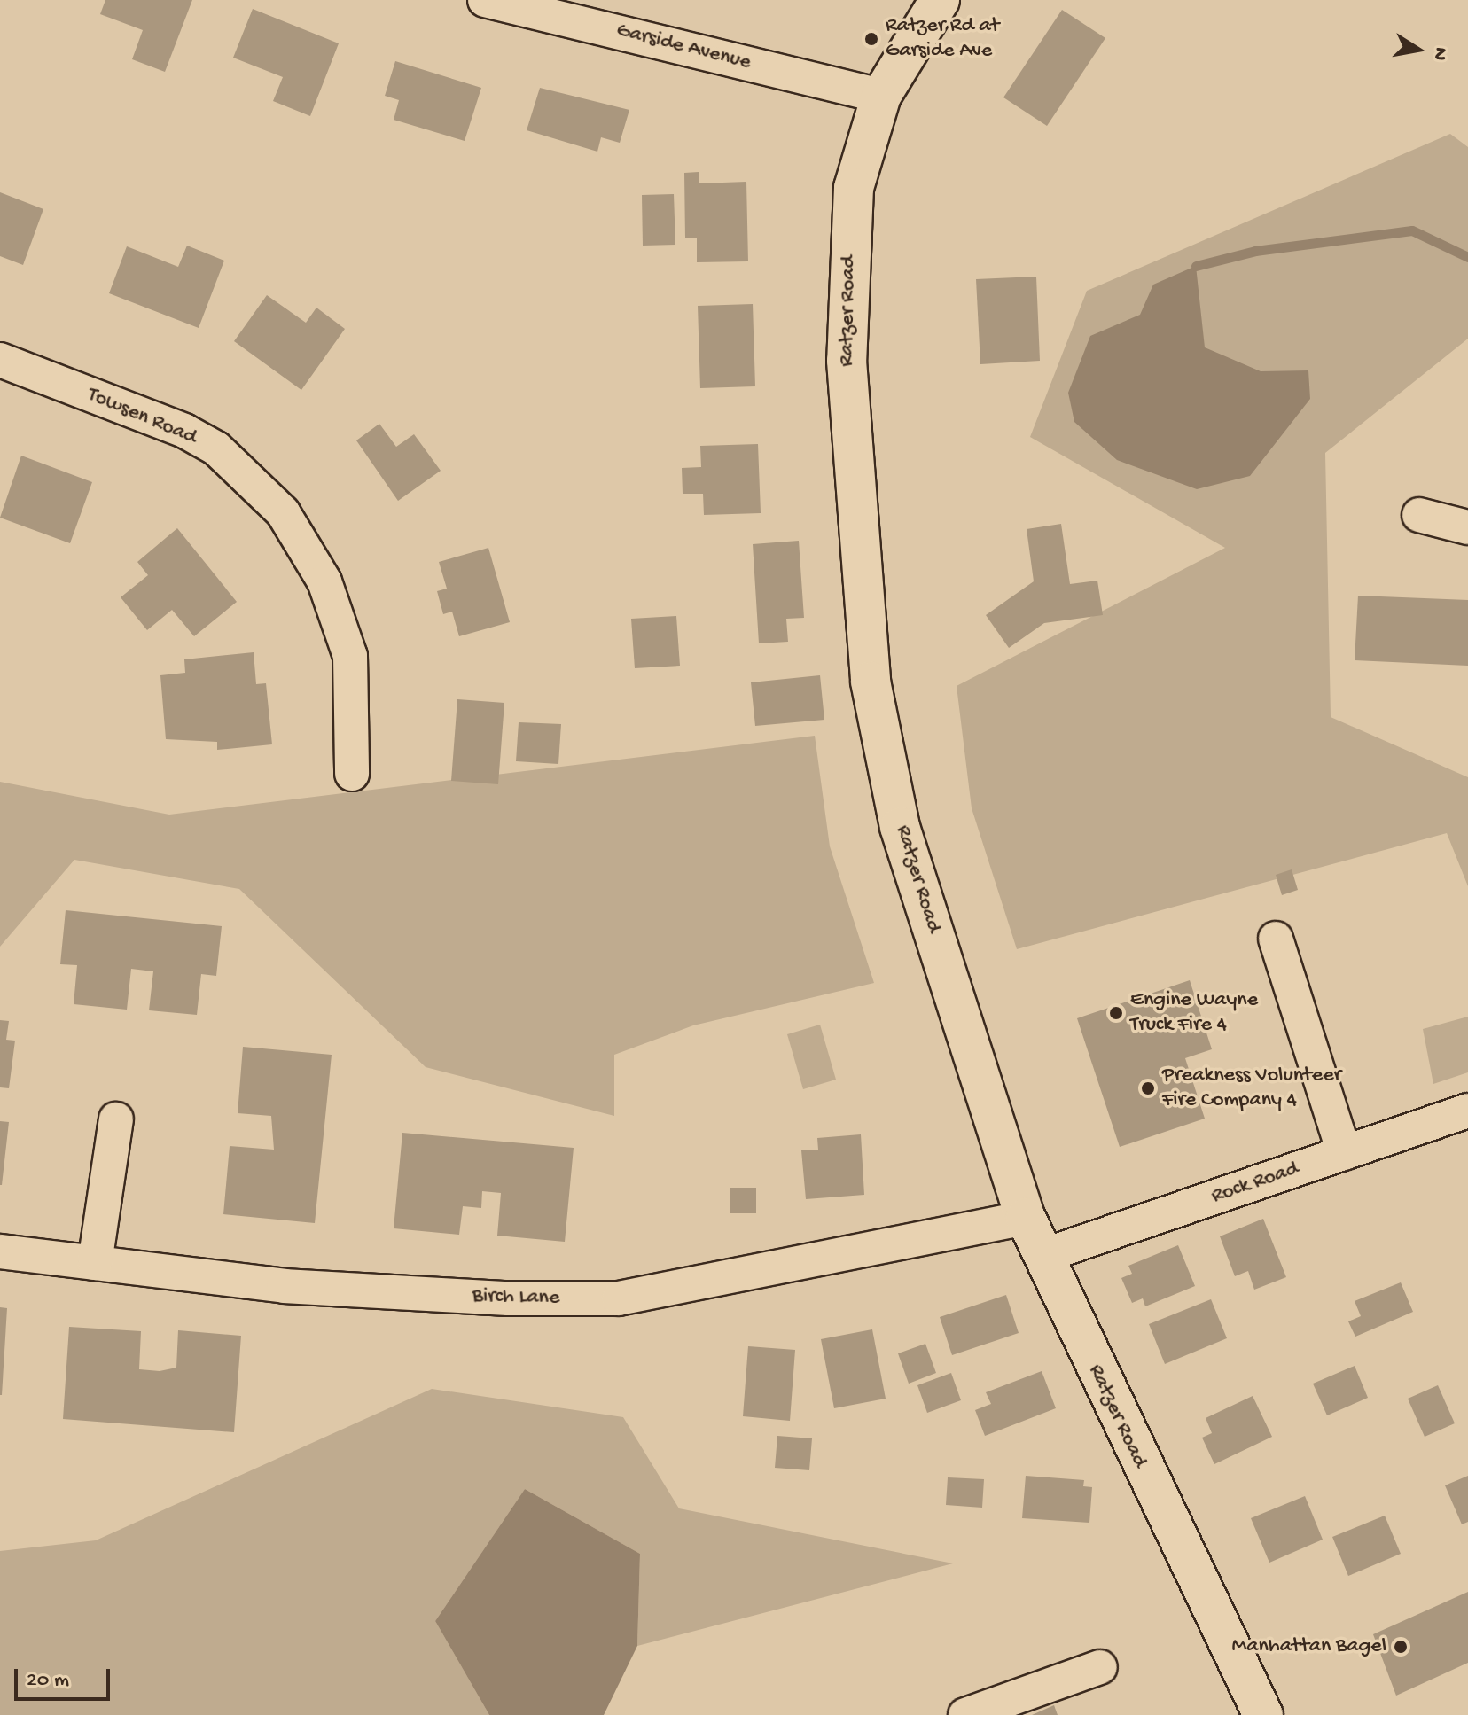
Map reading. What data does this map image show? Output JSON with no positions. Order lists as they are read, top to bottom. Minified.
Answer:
{"streets":{"main road":["Ratzer Road"],"street":["Garside Avenue","Towsen Road","Rock Road","Birch Lane"]},"crossings":[["Garside Avenue","Ratzer Road"],["Ratzer Road","Rock Road"],["Ratzer Road","Birch Lane"]],"places":["Ratzer Rd at Garside Ave","Engine Wayne Truck Fire 4","Preakness Volunteer Fire Company 4","Manhattan Bagel"],"scale_bar":"20 m","north":"right"}
